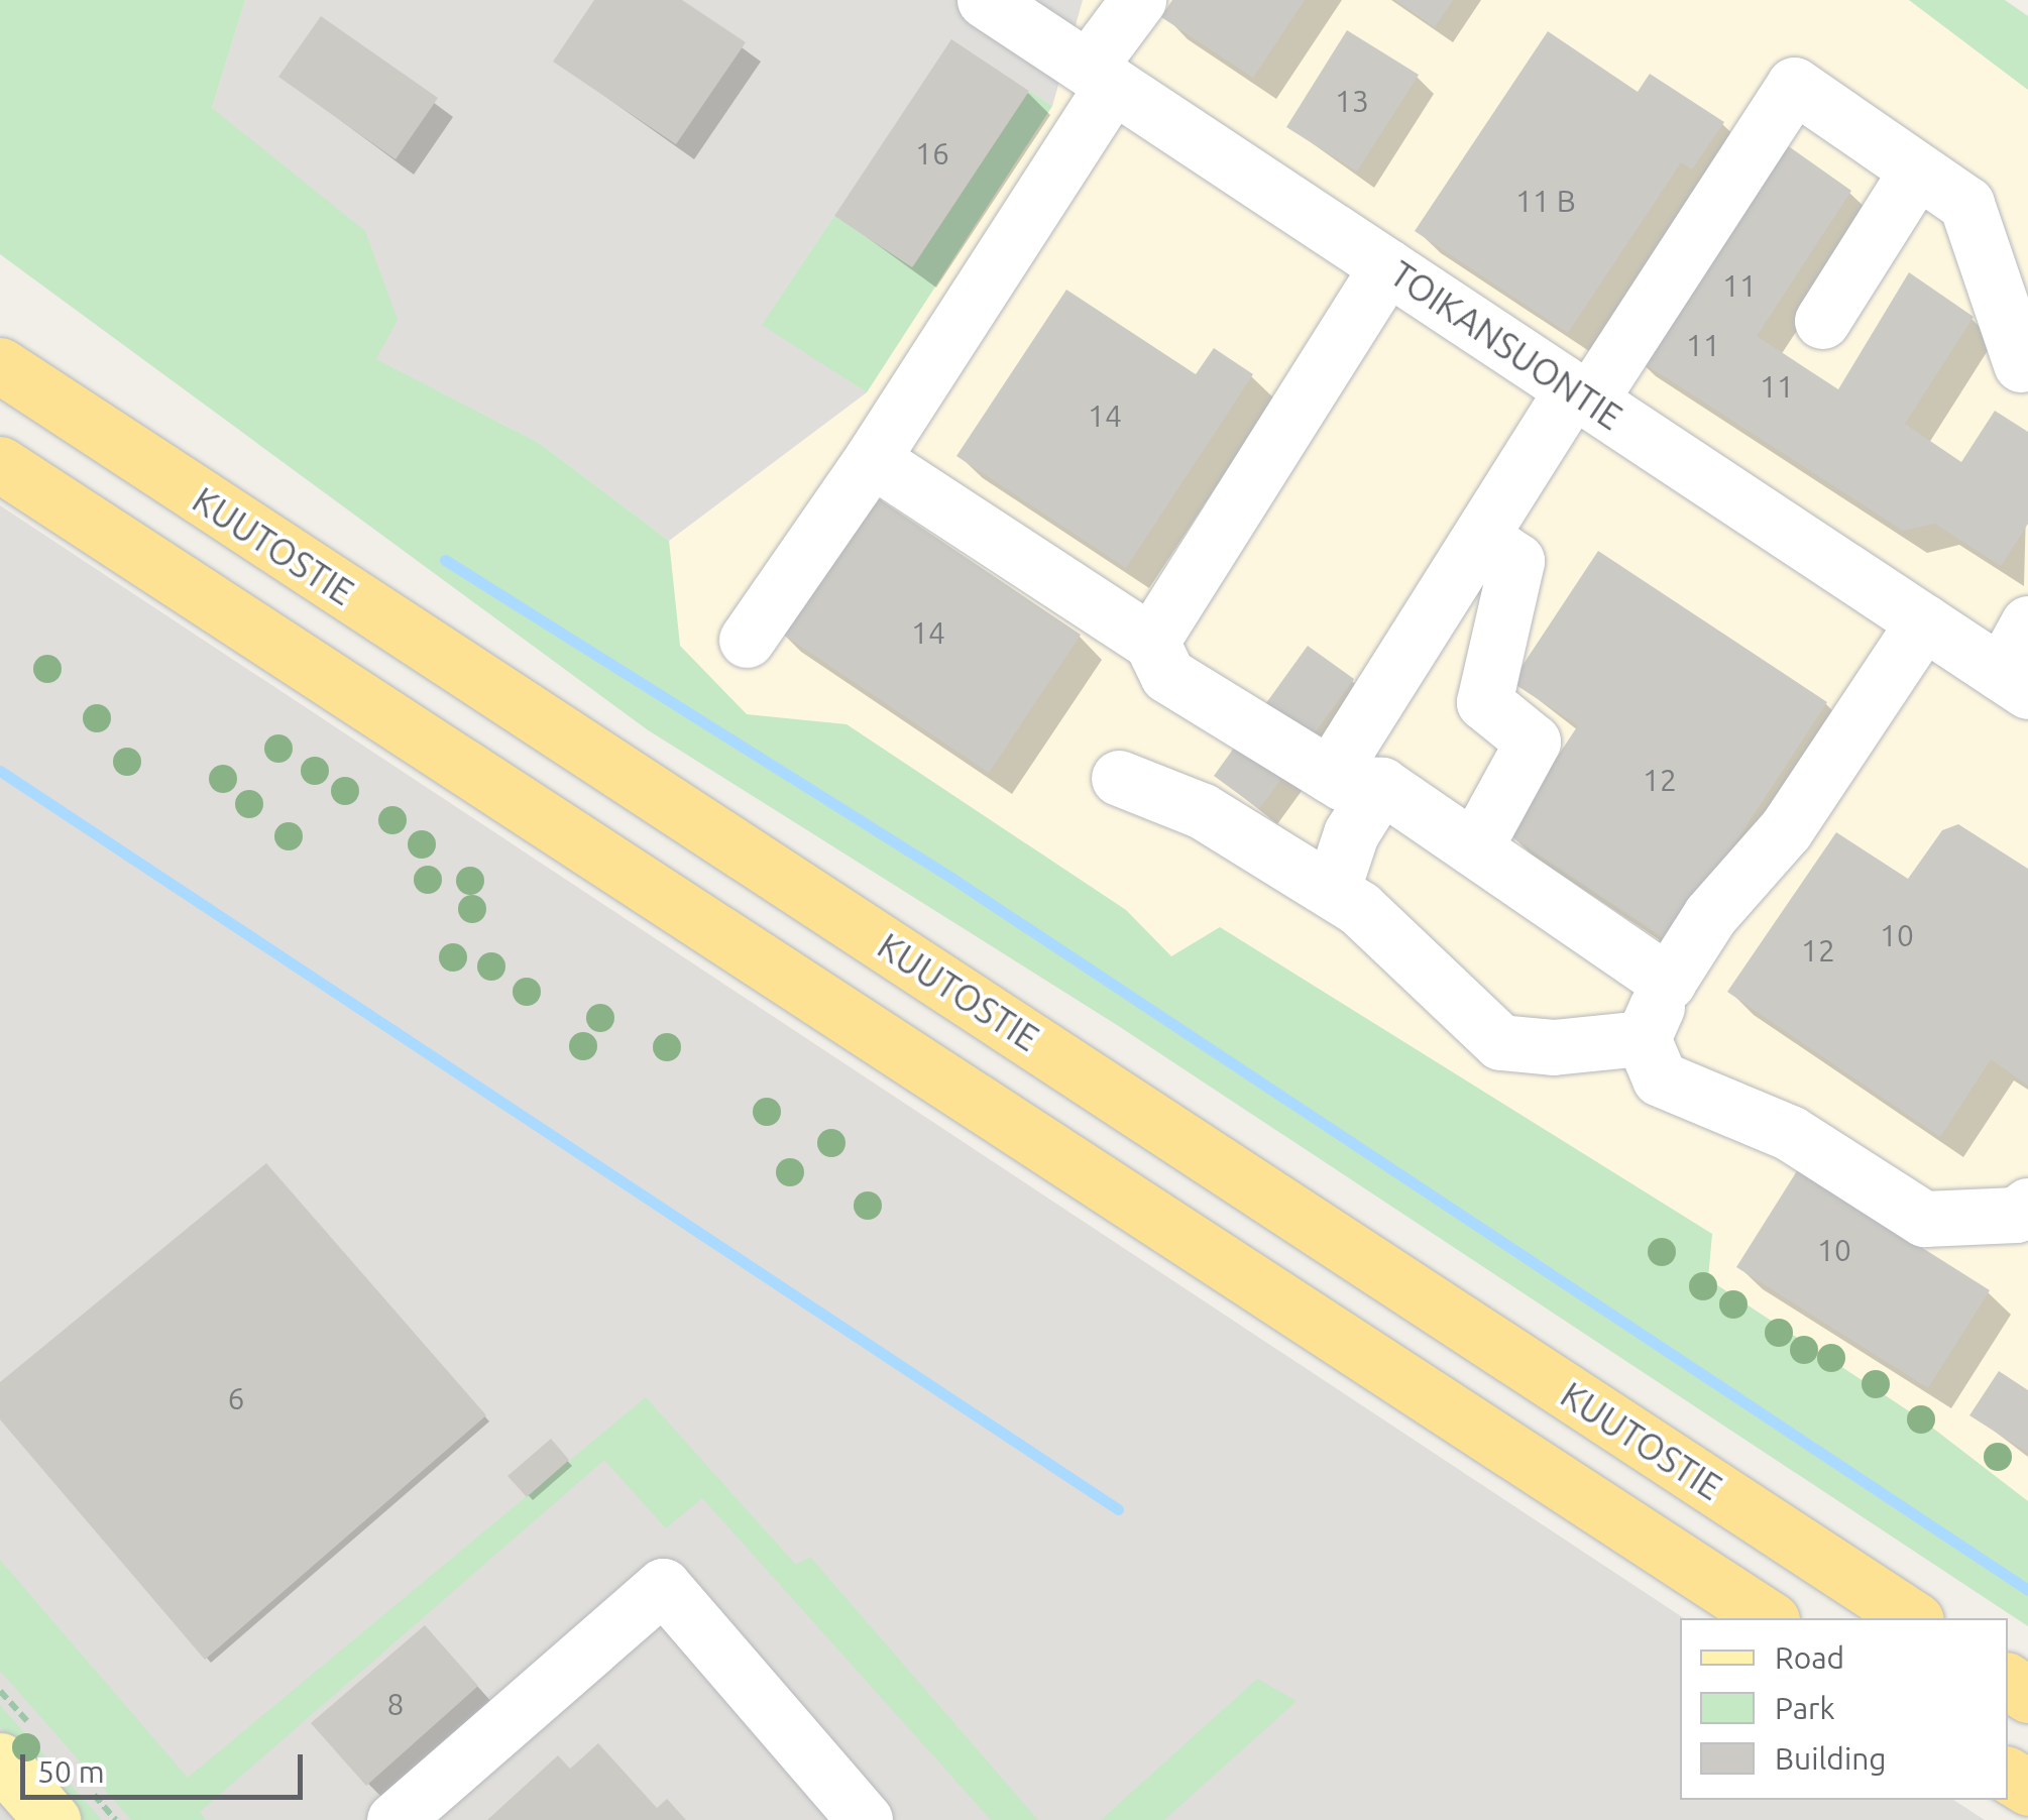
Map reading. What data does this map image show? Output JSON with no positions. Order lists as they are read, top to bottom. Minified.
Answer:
{"streets":{"highway":["KUUTOSTIE"],"street":["TOIKANSUONTIE"]},"house_numbers":["13","16","11 B","11","11","11","14","14","12","10","12","10","6","8"],"legend":["Road","Park","Building"],"scale_bar":"50 m"}
